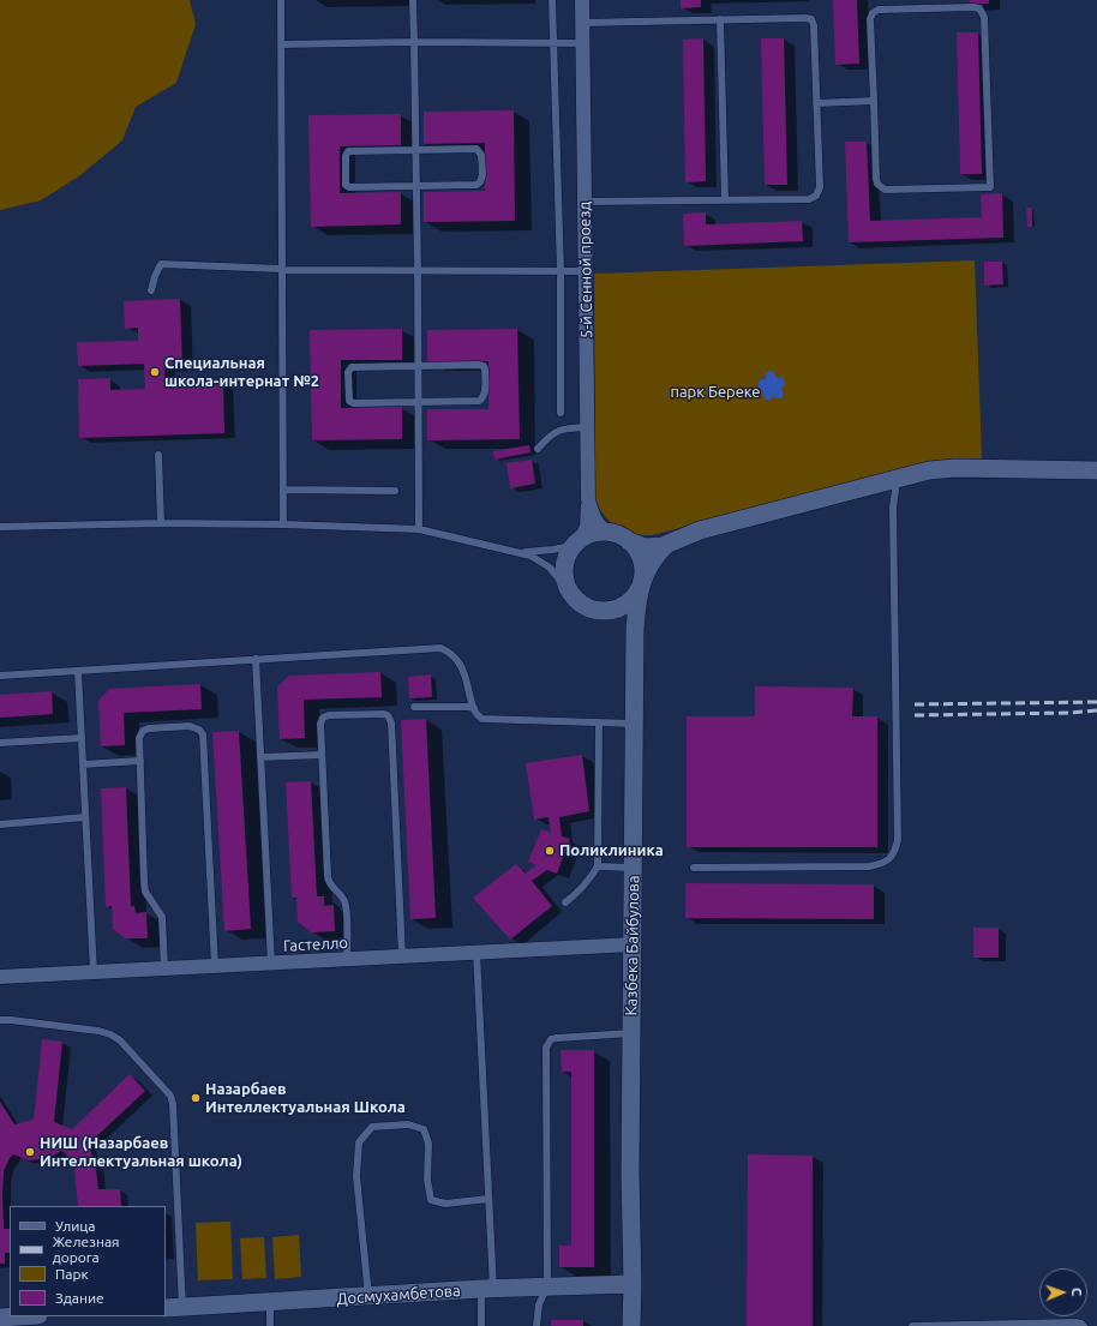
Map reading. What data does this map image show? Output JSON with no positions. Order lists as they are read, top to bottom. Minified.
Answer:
{"streets":{"street":["5-й Сенной проезд","Гастелло","Казбека Байбулова","Досмухамбетова"]},"crossings":[["5-й Сенной проезд","Казбека Байбулова"],["Гастелло","Казбека Байбулова"],["Казбека Байбулова","Досмухамбетова"]],"parks":["парк Береке"],"places":["Специальная школа-интернат №2","Поликлиника","Назарбаев Интеллектуальная Школа","НИШ (Назарбаев Интеллектуальная школа)"],"legend":["Улица","Железная дорога","Парк","Здание"],"north":"right"}
